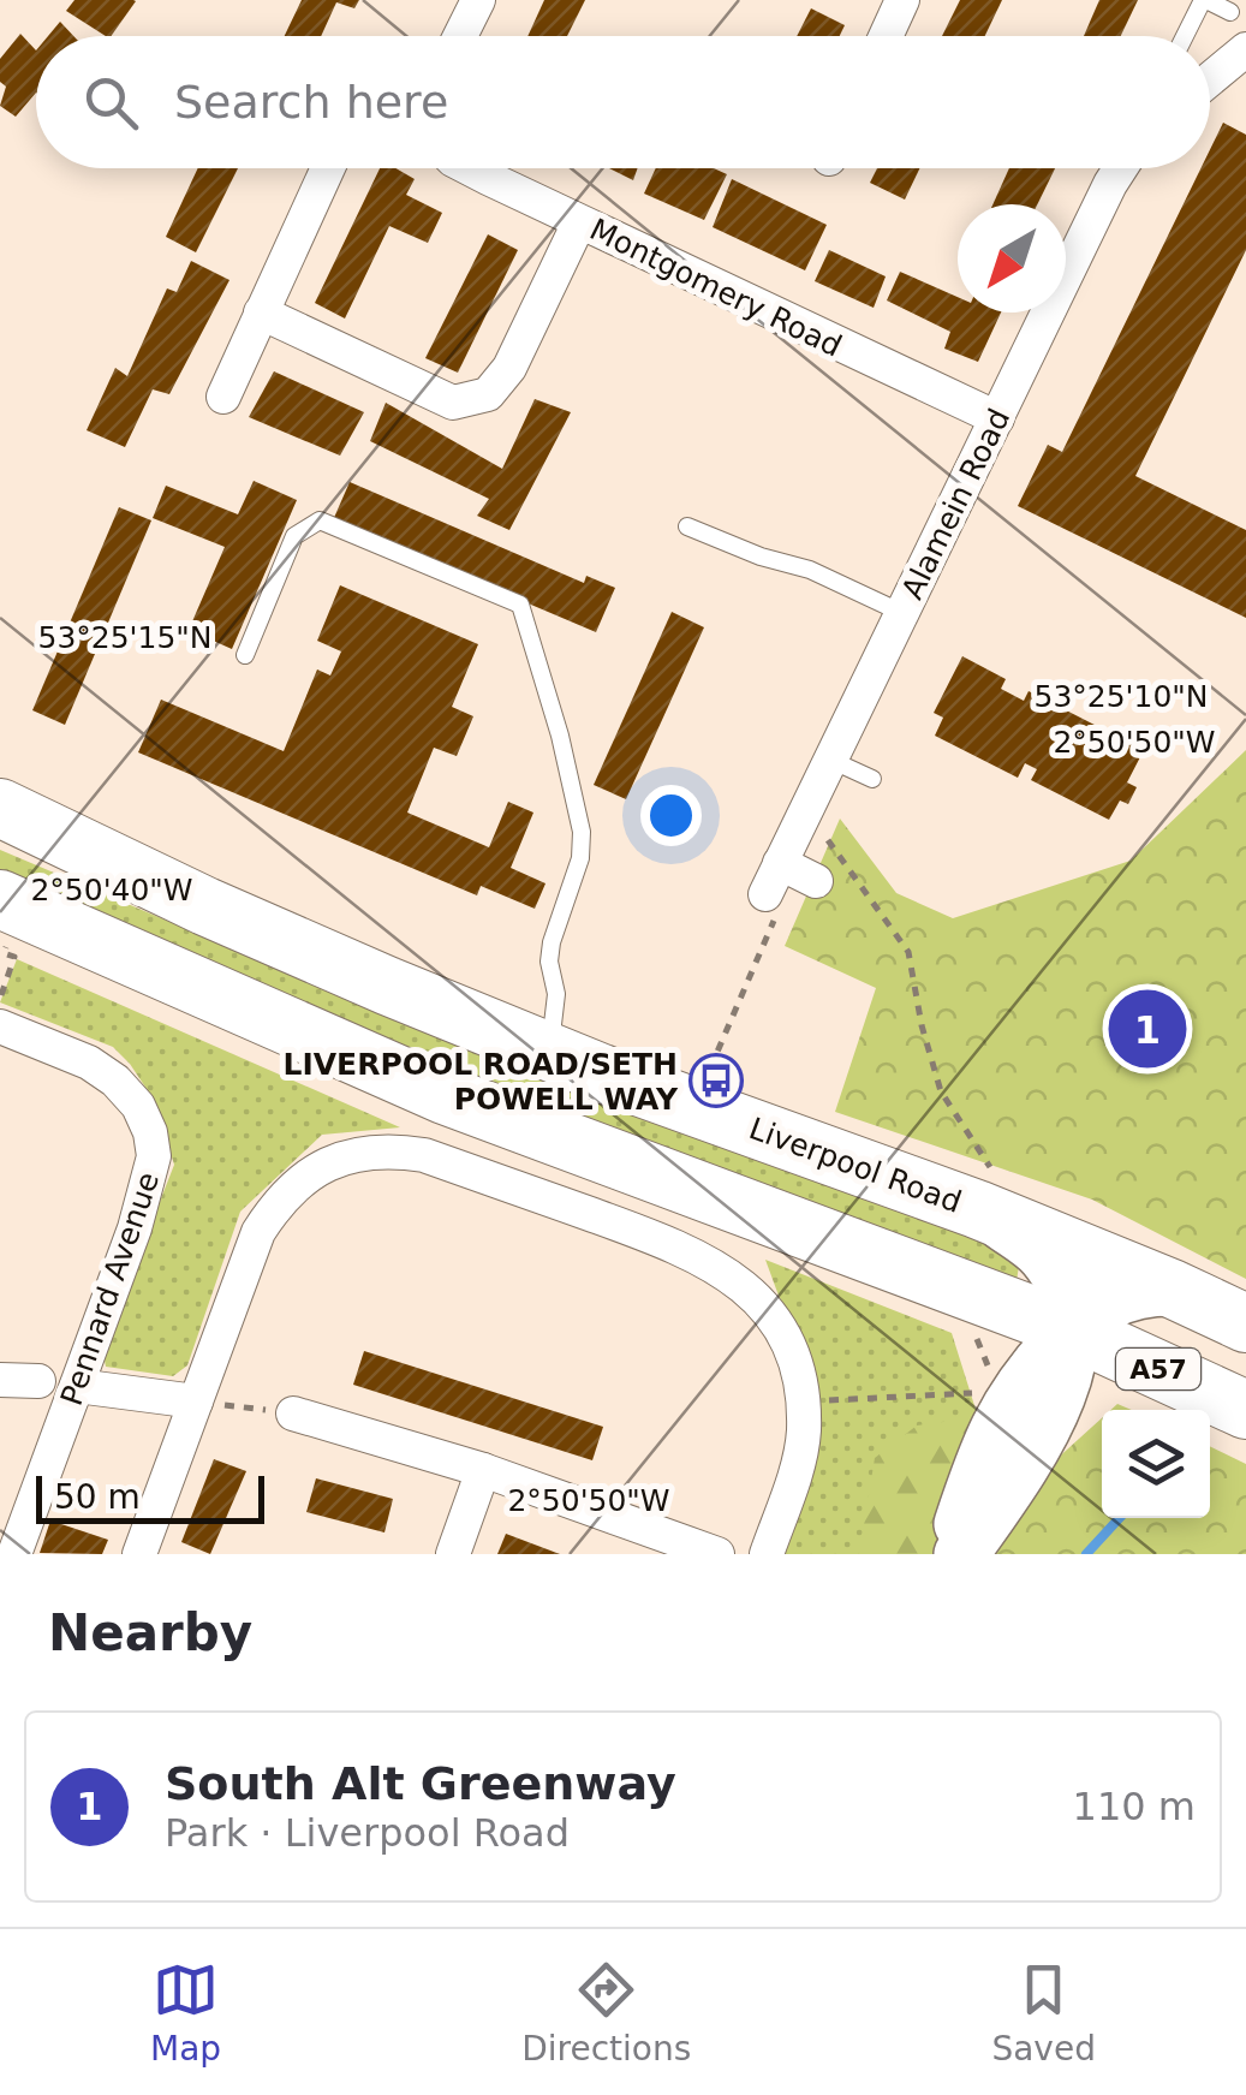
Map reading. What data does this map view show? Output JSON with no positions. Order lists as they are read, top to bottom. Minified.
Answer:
{"streets":{"highway":["Liverpool Road","A57"],"street":["Montgomery Road","Alamein Road","Pennard Avenue"]},"crossings":[["Montgomery Road","Alamein Road"]],"places":{"bus stop":["LIVERPOOL ROAD/SETH POWELL WAY"]},"scale_bar":"50 m","north":"bottom left","page":{"search":"Search here","pins":"1","scale":"50 m","heading":"Nearby","list":[{"mark":"1","name":"South Alt Greenway","note":"Park · Liverpool Road","value":"110 m"}],"nav":["Map","Directions","Saved"]},"coordinates":["53°25'15\"N","53°25'10\"N","2°50'50\"W","2°50'40\"W"]}
